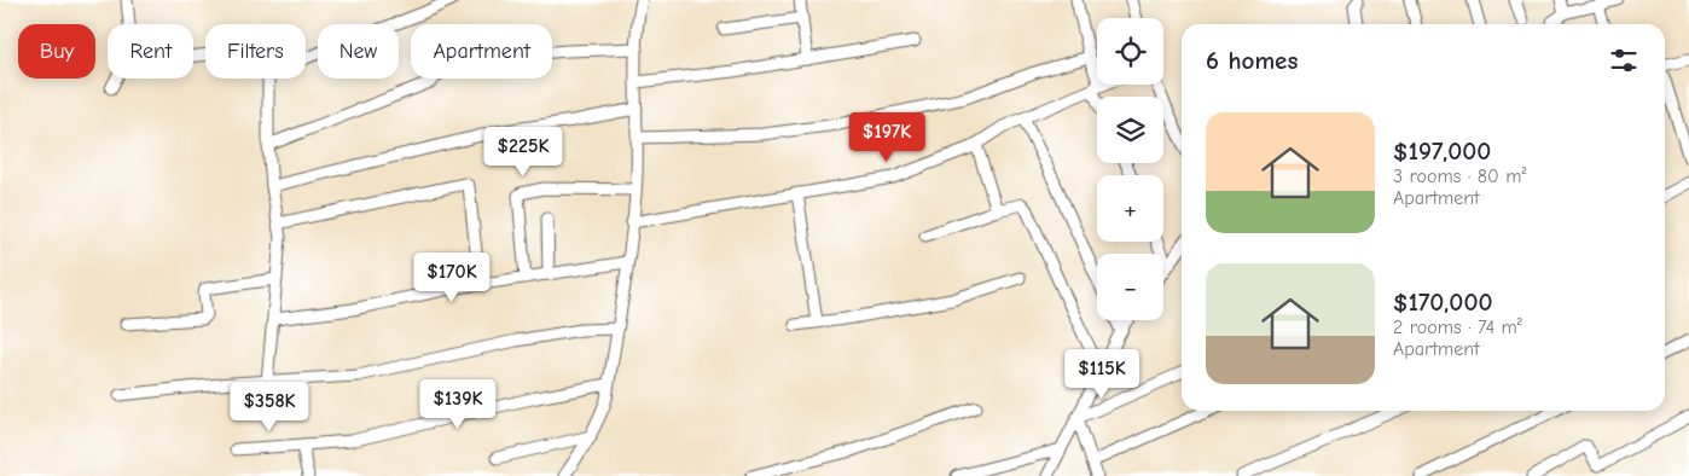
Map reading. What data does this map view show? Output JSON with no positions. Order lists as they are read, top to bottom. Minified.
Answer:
{"page":{"map_buttons":["+","−"],"chip":["Buy","Rent","Filters","New","Apartment"],"heading":"6 homes","list":[{"name":"$197,000","note":"3 rooms · 80 m² · Apartment"},{"name":"$170,000","note":"2 rooms · 74 m² · Apartment"}],"price":["$197K","$225K","$170K","$115K","$139K","$358K"]}}
